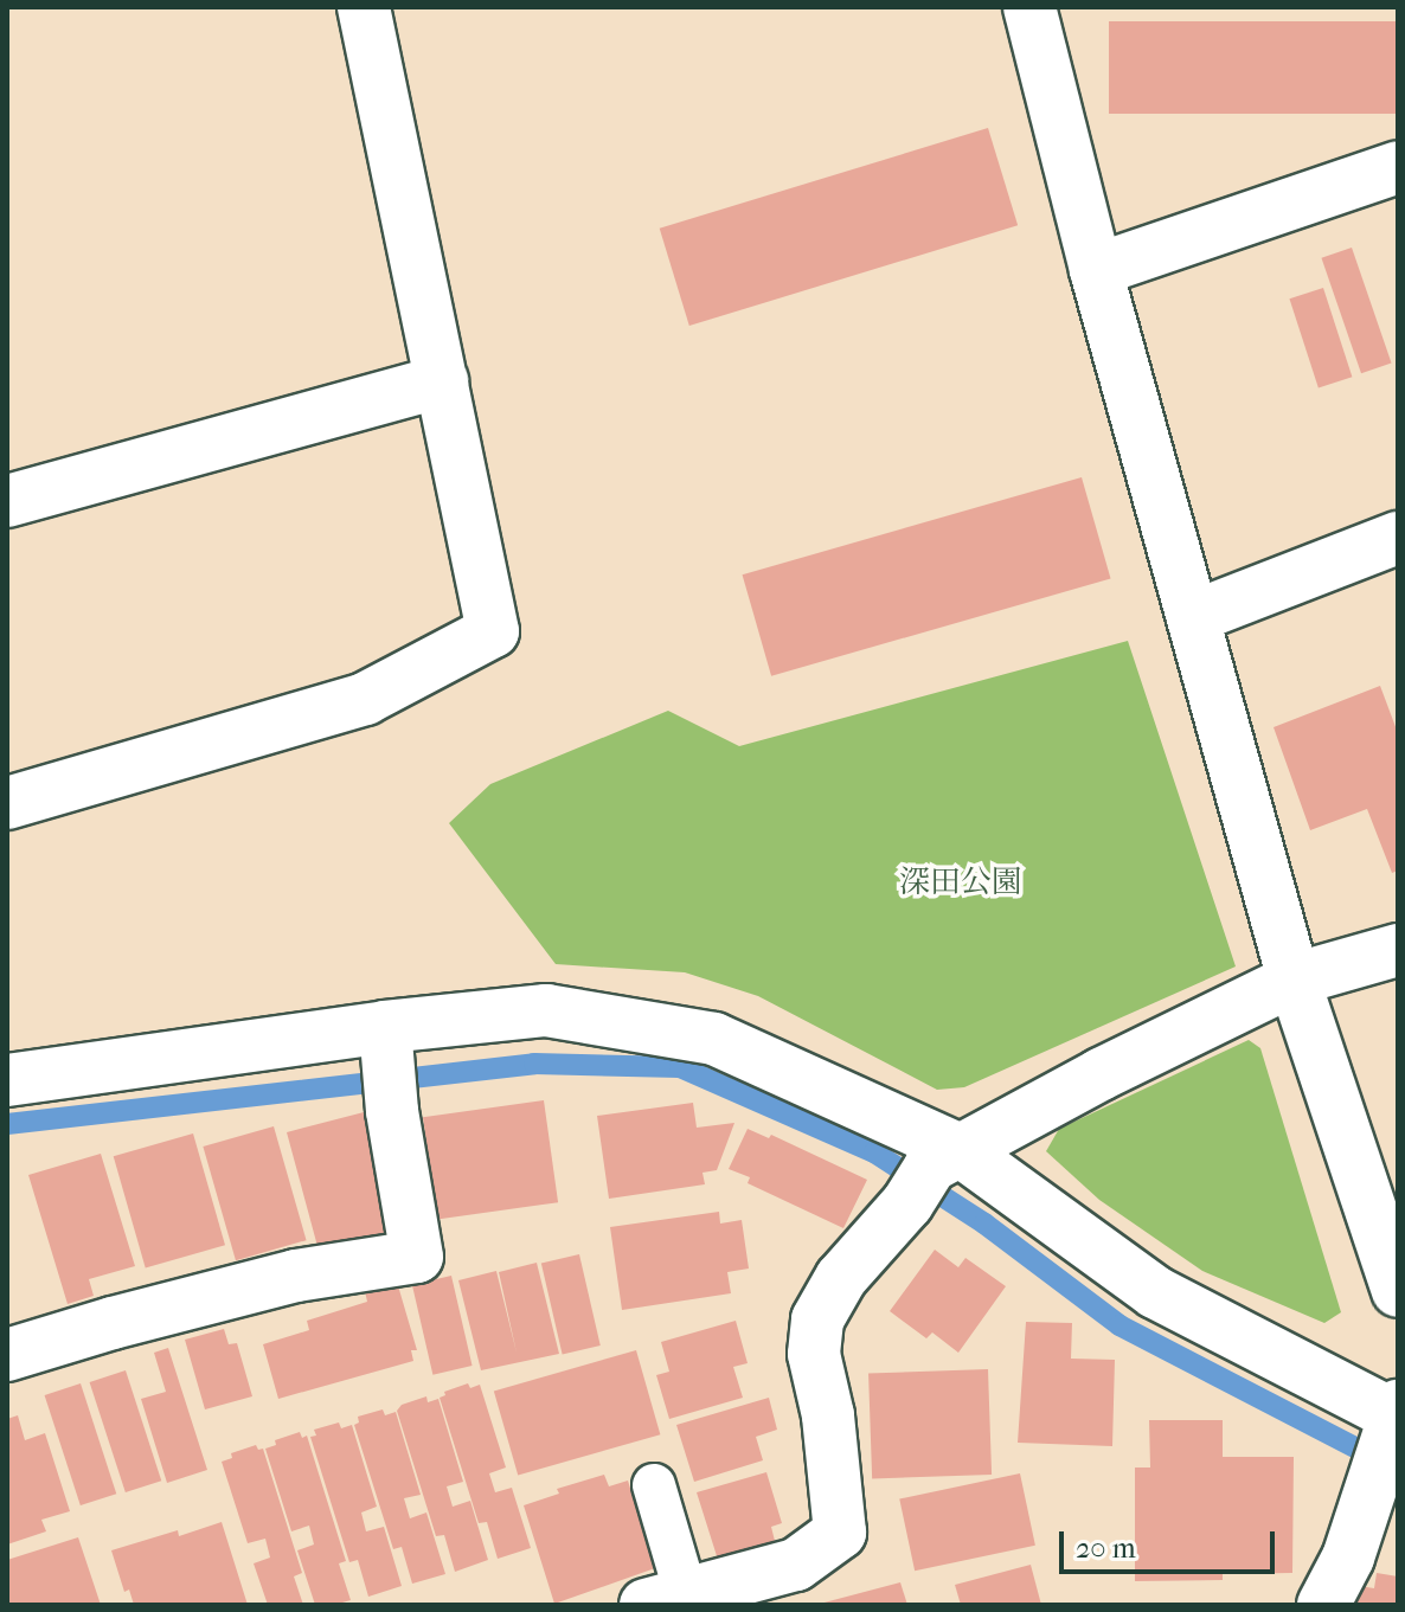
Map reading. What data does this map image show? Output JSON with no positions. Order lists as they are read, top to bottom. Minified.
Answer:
{"parks":["深田公園"],"scale_bar":"20 m"}
